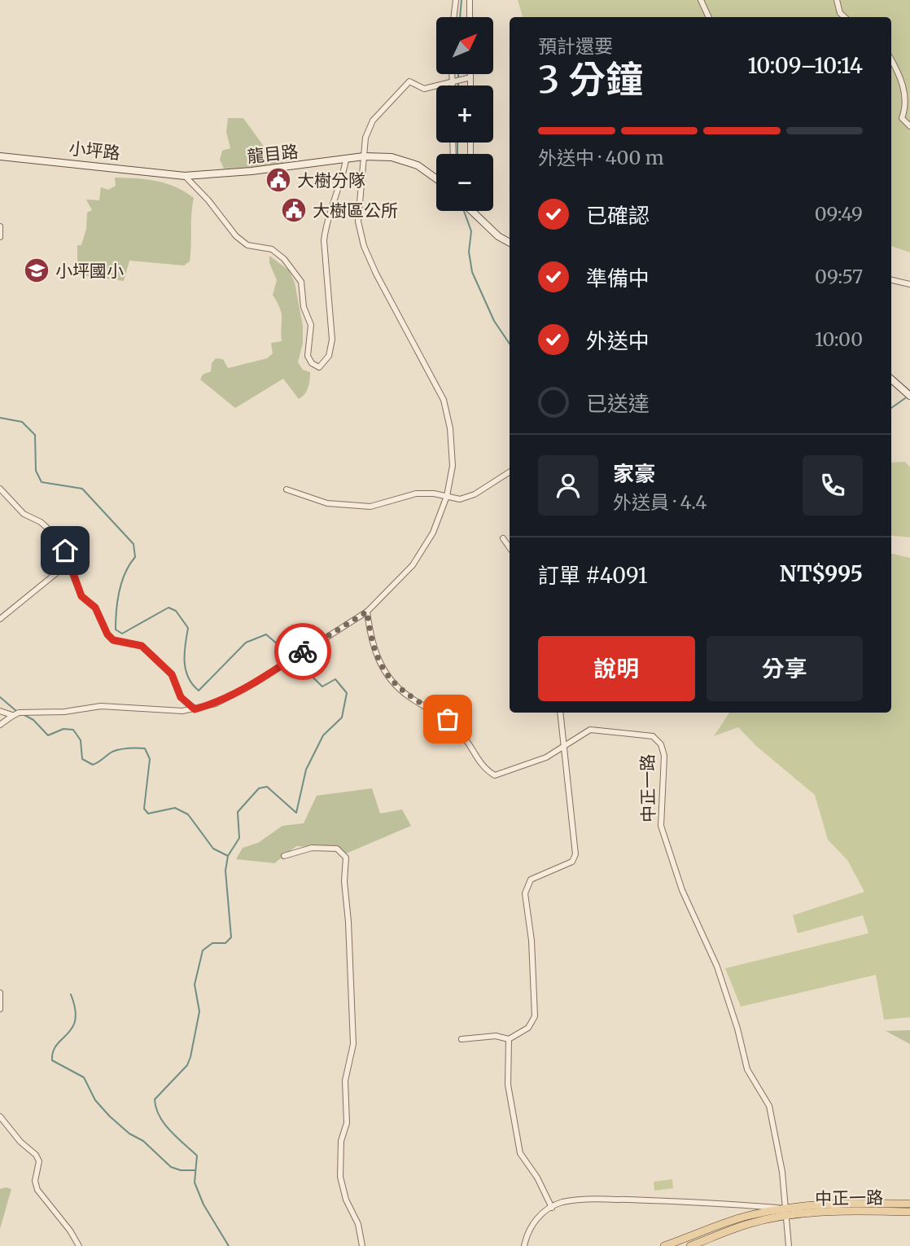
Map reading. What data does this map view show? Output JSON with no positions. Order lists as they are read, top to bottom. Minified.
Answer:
{"streets":{"main road":["中正一路"],"street":["小坪路","龍目路"]},"crossings":[["小坪路","龍目路"]],"places":{"public building":["大樹分隊","大樹區公所"],"school or university":["小坪國小"]},"north":"top right","page":{"map_buttons":["+","−"],"heading":["3 分鐘","預計還要","10:09–10:14"],"panel":["家豪","外送員 · 4.4","訂單 #4091","NT$995"],"bar":"外送中 · 400 m","list":[["已確認","09:49"],["準備中","09:57"],["外送中","10:00"],"已送達"],"buttons":["說明","分享"]}}
